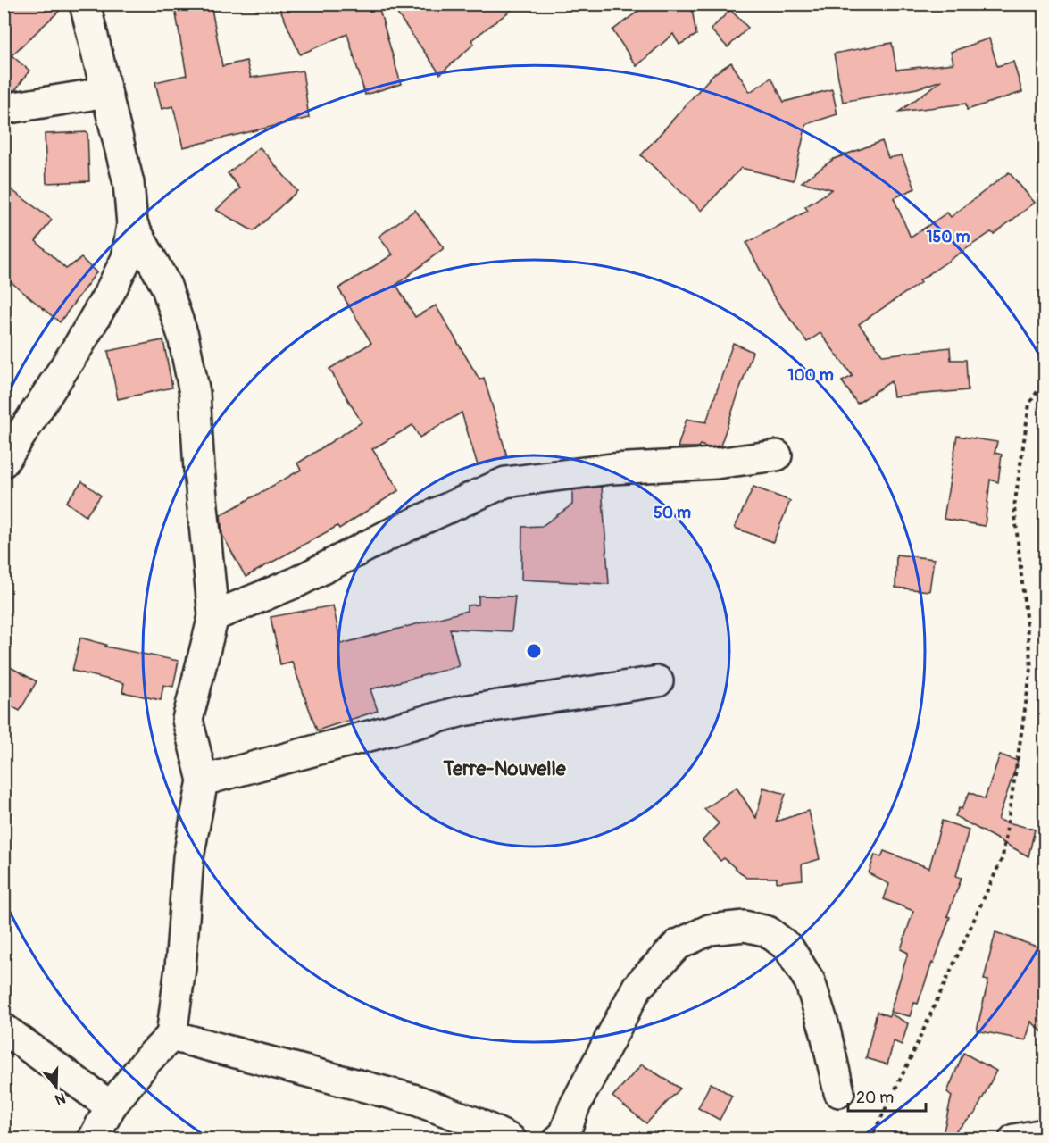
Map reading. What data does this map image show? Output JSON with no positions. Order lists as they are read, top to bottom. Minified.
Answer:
{"districts":["Terre-Nouvelle"],"scale_bar":"20 m","north":"bottom","rings":["150 m","100 m","50 m"]}
